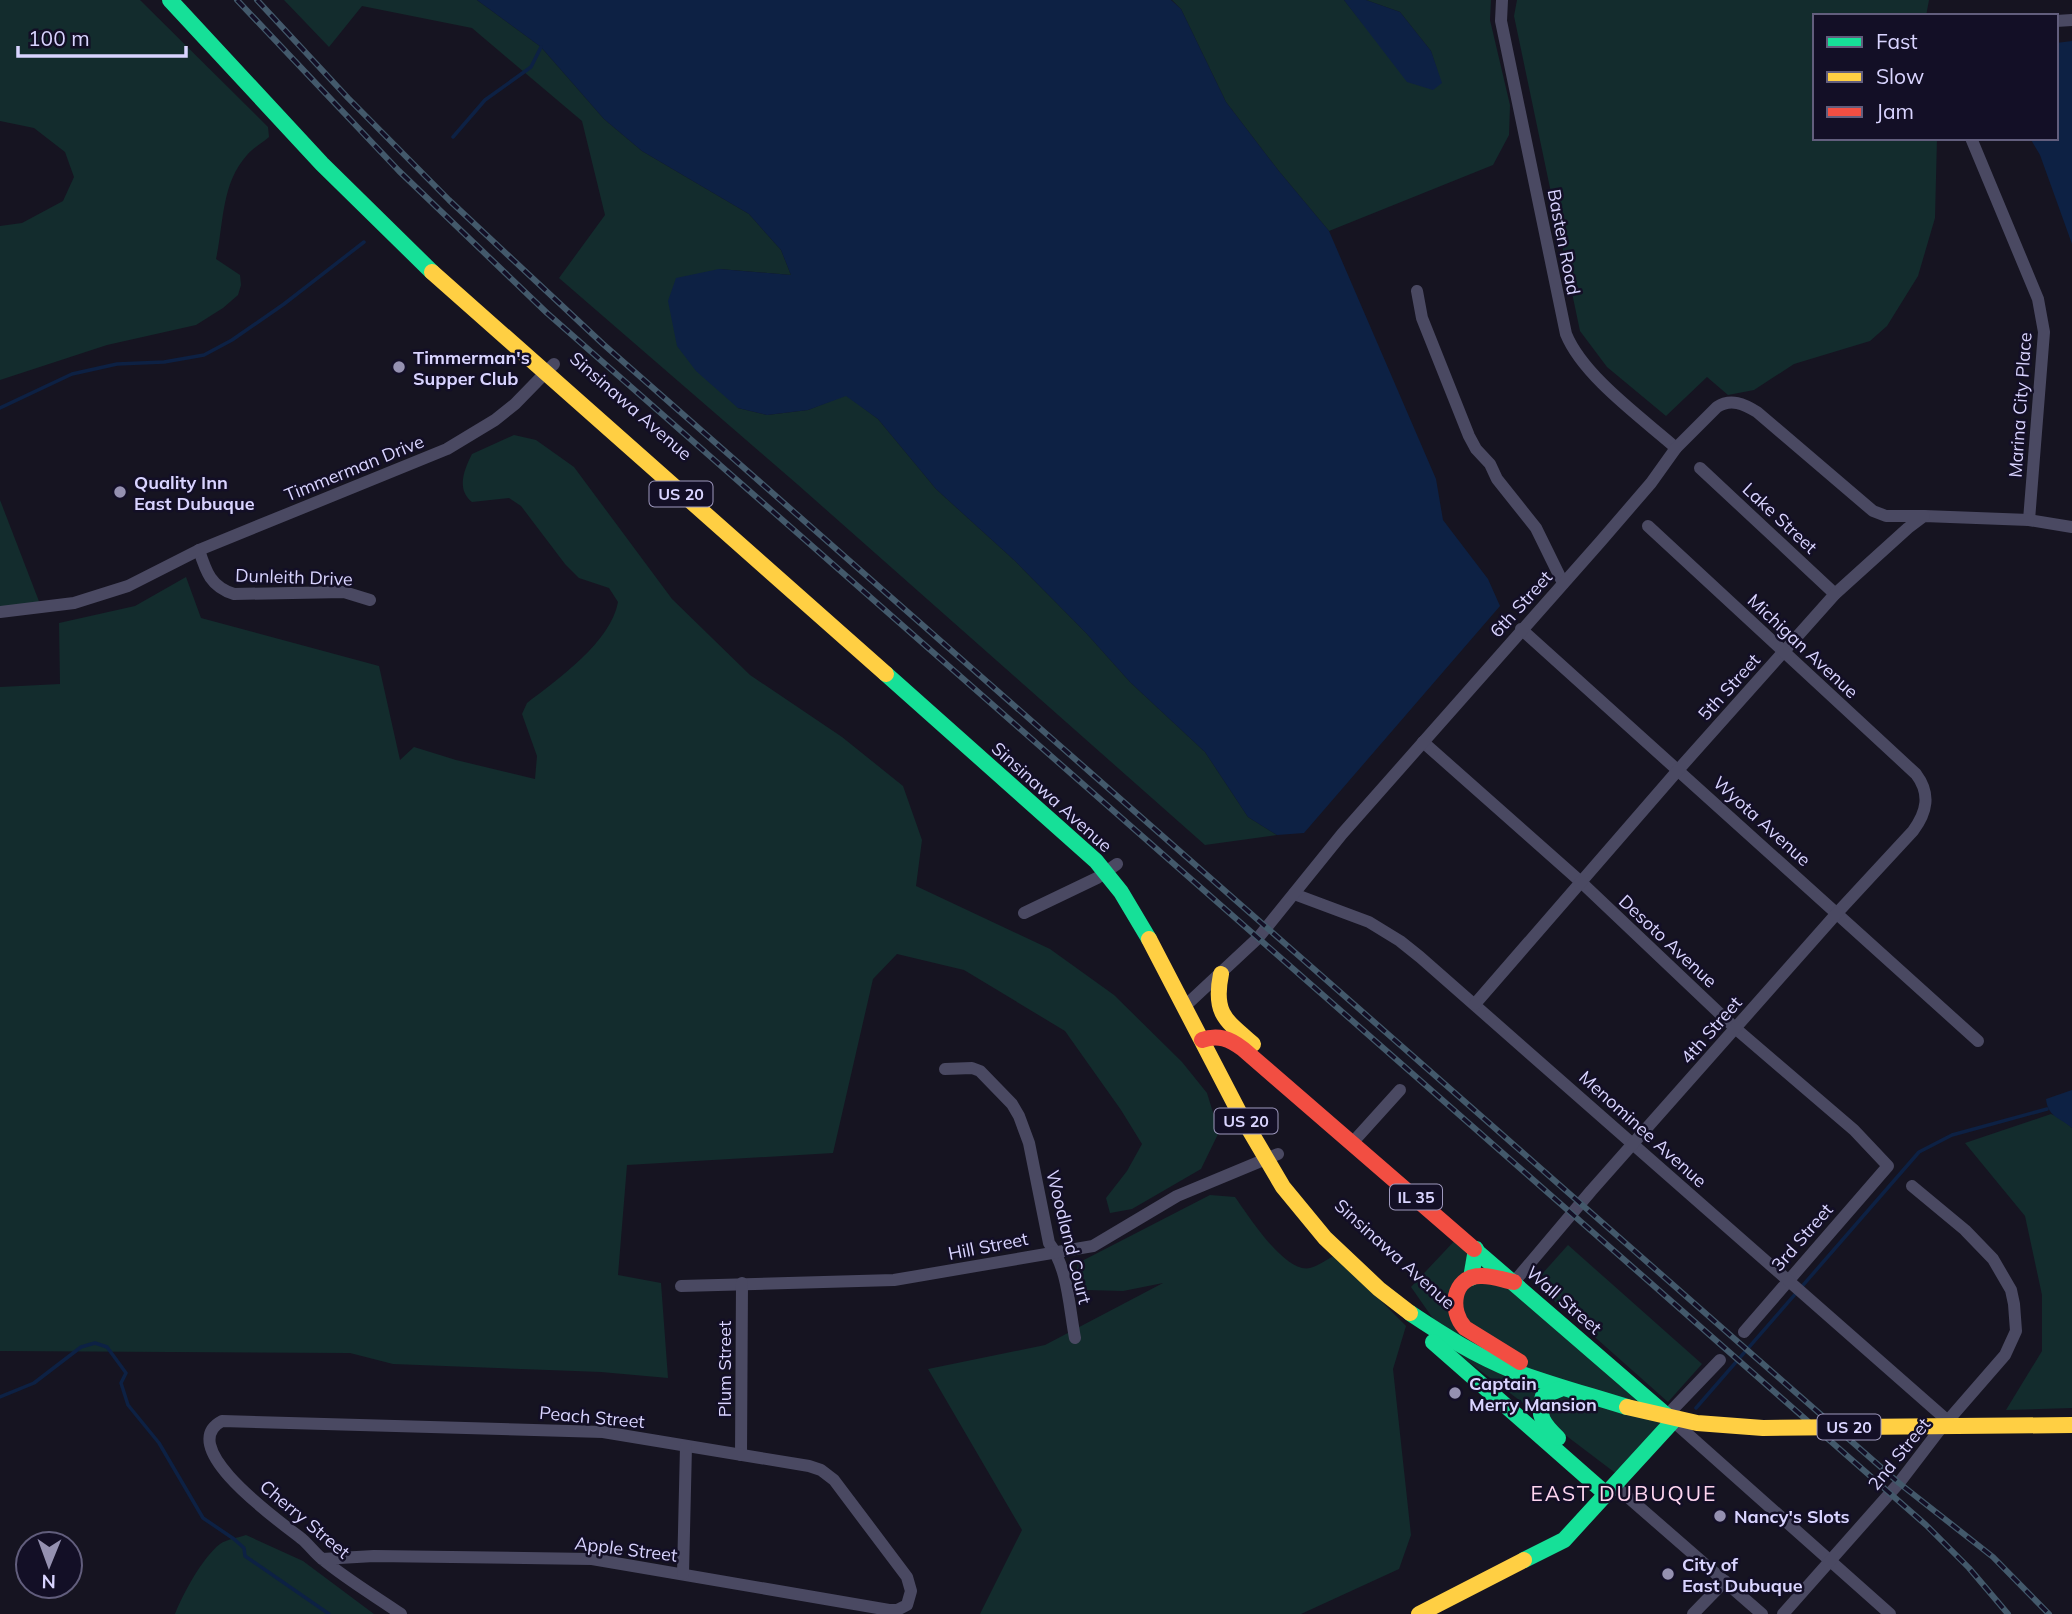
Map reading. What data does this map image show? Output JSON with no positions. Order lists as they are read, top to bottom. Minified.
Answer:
{"streets":{"main road":["Sinsinawa Avenue","US 20","IL 35","Wall Street"],"street":["Basten Road","Marina City Place","Timmerman Drive","Lake Street","Dunleith Drive","6th Street","Michigan Avenue","5th Street","Wyota Avenue","Desoto Avenue","4th Street","Menominee Avenue","Woodland Court","3rd Street","Hill Street","Plum Street","Peach Street","2nd Street","Cherry Street","Apple Street"]},"crossings":[["Basten Road","6th Street"],["Sinsinawa Avenue","Timmerman Drive"],["Sinsinawa Avenue","US 20"],["Sinsinawa Avenue","6th Street"],["Sinsinawa Avenue","Hill Street"],["Sinsinawa Avenue","Wall Street"],["Timmerman Drive","Dunleith Drive"],["Lake Street","5th Street"],["6th Street","5th Street"],["6th Street","Wyota Avenue"],["6th Street","Desoto Avenue"],["6th Street","Menominee Avenue"],["Michigan Avenue","5th Street"],["Michigan Avenue","4th Street"],["5th Street","Wyota Avenue"],["5th Street","Desoto Avenue"],["5th Street","Menominee Avenue"],["Wyota Avenue","4th Street"],["Desoto Avenue","4th Street"],["Desoto Avenue","3rd Street"],["4th Street","Menominee Avenue"],["4th Street","Wall Street"],["Menominee Avenue","3rd Street"],["Menominee Avenue","2nd Street"],["Woodland Court","Hill Street"],["Hill Street","Plum Street"],["Wall Street","2nd Street"],["Plum Street","Peach Street"],["Peach Street","Cherry Street"],["Peach Street","Apple Street"],["Cherry Street","Apple Street"]],"districts":["EAST DUBUQUE"],"places":["Timmerman's Supper Club","Quality Inn East Dubuque","Captain Merry Mansion","Nancy's Slots","City of East Dubuque"],"legend":["Fast","Slow","Jam"],"scale_bar":"100 m","north":"bottom"}
